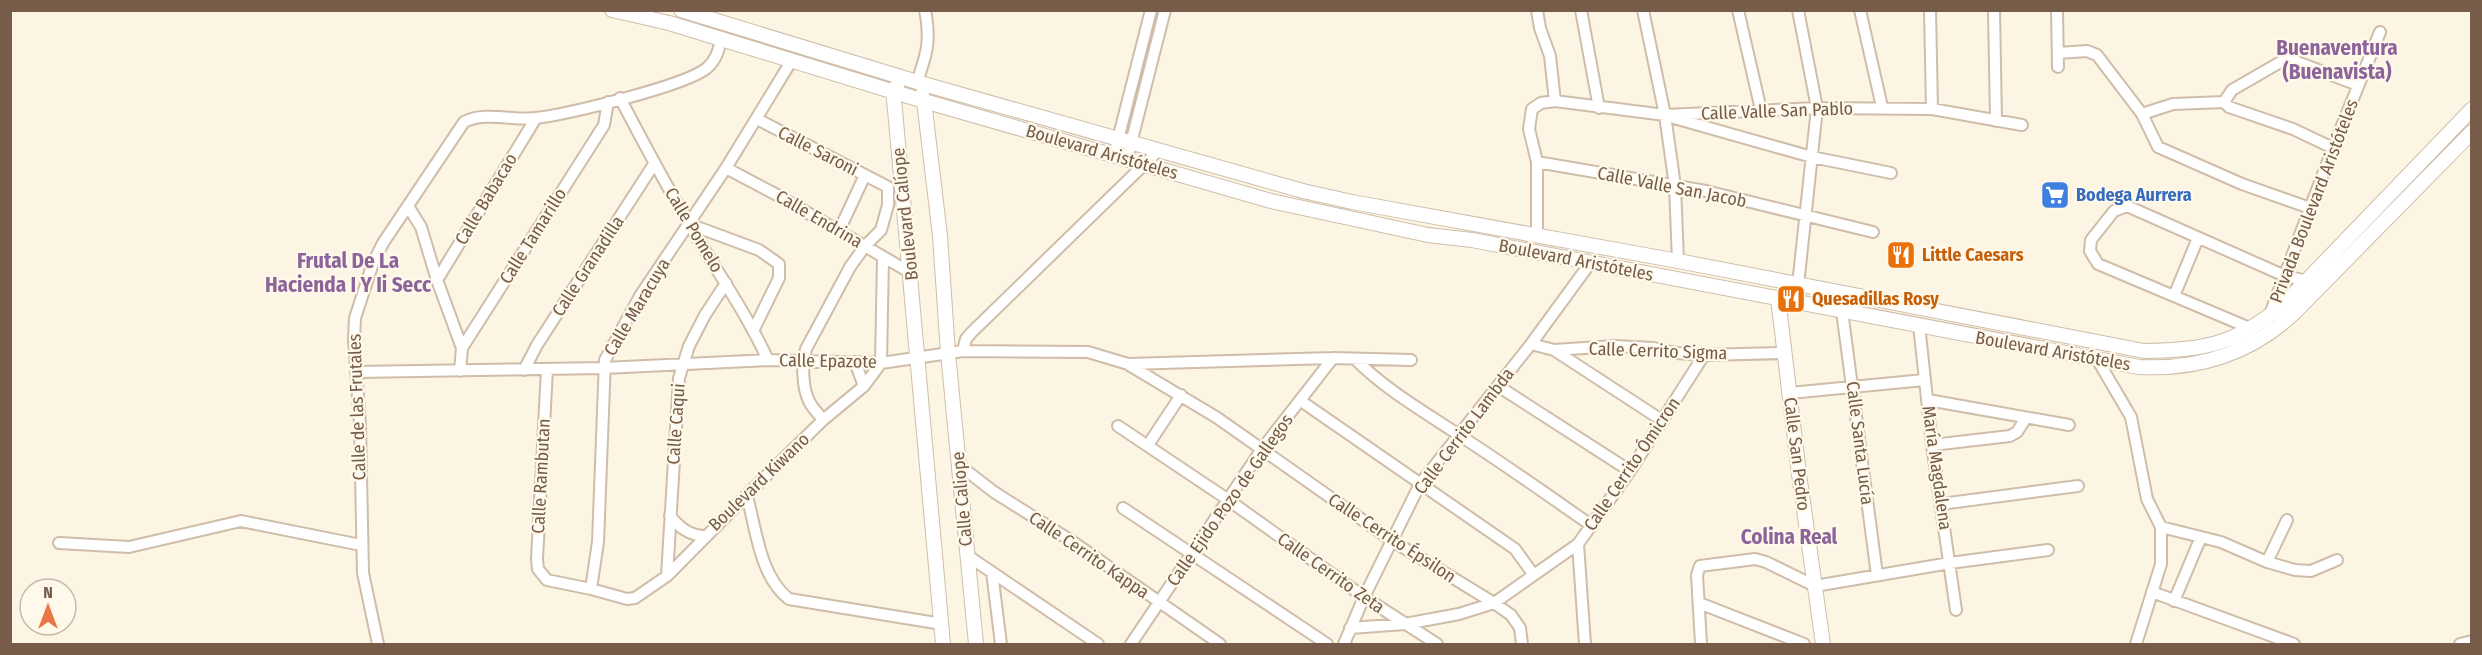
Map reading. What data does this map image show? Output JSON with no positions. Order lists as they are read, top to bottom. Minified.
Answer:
{"streets":{"street":["Calle Valle San Pablo","Calle Saroni","Boulevard Aristóteles","Calle Valle San Jacob","Calle Babacao","Privada Boulevard Aristóteles","Boulevard Calíope","Calle Endrina","Calle Pomelo","Calle Tamarillo","Calle Granadilla","Calle Maracuya","Calle Cerrito Sigma","Calle Epazote","Calle de las Frutales","Calle Caqui","Calle Cerrito Lambda","Calle Santa Lucía","Calle San Pedro","Calle Cerrito Ómicron","María Magdalena","Calle Rambutan","Boulevard Kiwano","Calle Caliope","Calle Ejido Pozo de Gallegos","Calle Cerrito Épsilon","Calle Cerrito Kappa","Calle Cerrito Zeta"]},"crossings":[["Calle Valle San Pablo","Calle Valle San Jacob"],["Calle Saroni","Boulevard Calíope"],["Calle Saroni","Calle Maracuya"],["Boulevard Aristóteles","Privada Boulevard Aristóteles"],["Boulevard Aristóteles","Boulevard Calíope"],["Boulevard Aristóteles","Calle Maracuya"],["Boulevard Aristóteles","Calle de las Frutales"],["Boulevard Aristóteles","Calle Cerrito Lambda"],["Boulevard Aristóteles","Calle Santa Lucía"],["Boulevard Aristóteles","Calle San Pedro"],["Boulevard Aristóteles","María Magdalena"],["Calle Babacao","Calle de las Frutales"],["Boulevard Calíope","Calle Endrina"],["Boulevard Calíope","Calle Epazote"],["Boulevard Calíope","Calle Caliope"],["Calle Endrina","Calle Maracuya"],["Calle Pomelo","Calle Granadilla"],["Calle Pomelo","Calle Maracuya"],["Calle Pomelo","Calle Epazote"],["Calle Pomelo","Calle de las Frutales"],["Calle Pomelo","Calle Caqui"],["Calle Tamarillo","Calle Epazote"],["Calle Tamarillo","Calle de las Frutales"],["Calle Granadilla","Calle Epazote"],["Calle Maracuya","Calle Epazote"],["Calle Maracuya","Calle Rambutan"],["Calle Maracuya","Boulevard Kiwano"],["Calle Cerrito Sigma","Calle Cerrito Lambda"],["Calle Cerrito Sigma","Calle San Pedro"],["Calle Cerrito Sigma","Calle Cerrito Ómicron"],["Calle Epazote","Calle de las Frutales"],["Calle Epazote","Calle Caqui"],["Calle Epazote","Calle Rambutan"],["Calle Epazote","Boulevard Kiwano"],["Calle Epazote","Calle Caliope"],["Calle Epazote","Calle Ejido Pozo de Gallegos"],["Calle Epazote","Calle Cerrito Épsilon"],["Calle Caqui","Boulevard Kiwano"],["Calle Cerrito Lambda","Calle Cerrito Ómicron"],["Calle Cerrito Lambda","Calle Cerrito Épsilon"],["Calle Cerrito Lambda","Calle Cerrito Zeta"],["Calle Cerrito Ómicron","Calle Cerrito Épsilon"],["Calle Cerrito Ómicron","Calle Cerrito Zeta"],["Calle Rambutan","Boulevard Kiwano"],["Calle Caliope","Calle Cerrito Kappa"],["Calle Ejido Pozo de Gallegos","Calle Cerrito Épsilon"],["Calle Ejido Pozo de Gallegos","Calle Cerrito Kappa"],["Calle Ejido Pozo de Gallegos","Calle Cerrito Zeta"]],"districts":["Buenaventura (Buenavista)","Frutal De La Hacienda I Y Ii Secc","Colina Real"],"places":{"supermarket":["Bodega Aurrera"],"restaurant":["Little Caesars","Quesadillas Rosy"]},"north":"top"}
